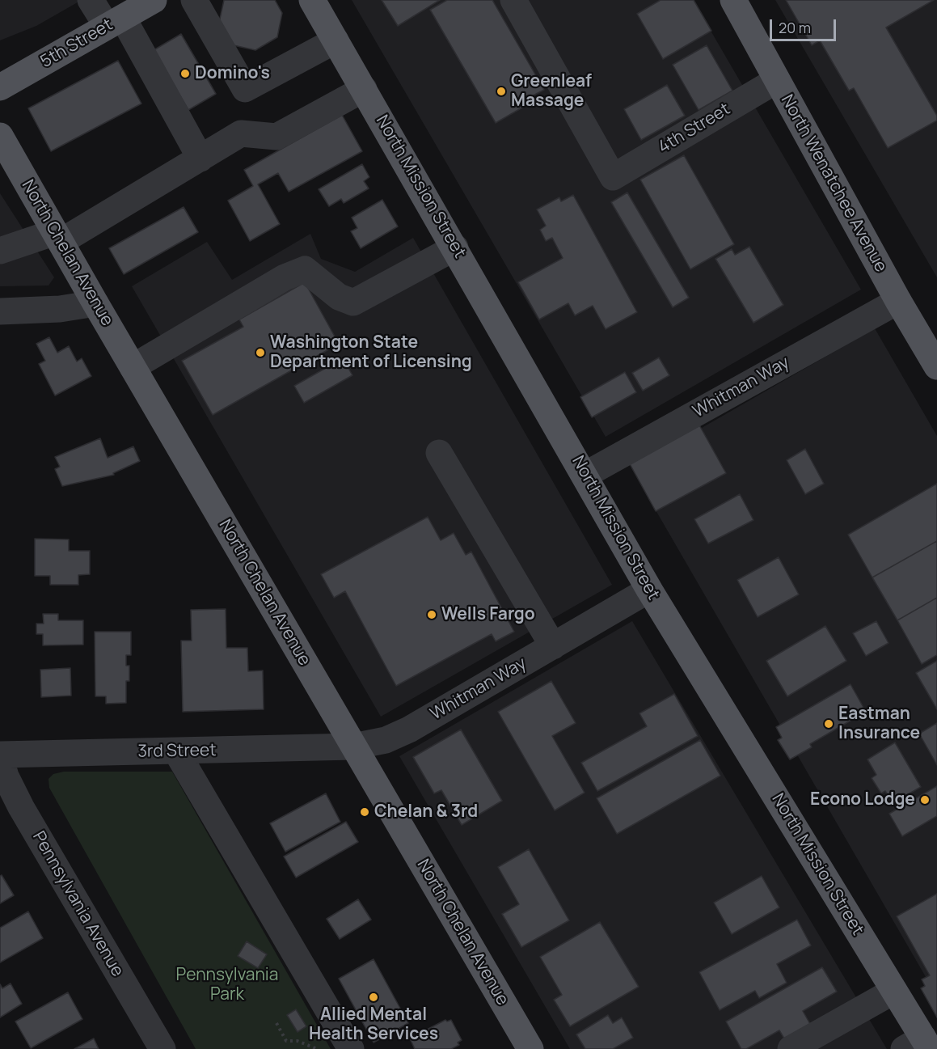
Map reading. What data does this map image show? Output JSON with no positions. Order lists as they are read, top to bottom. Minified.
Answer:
{"streets":{"main road":["5th Street","North Wenatchee Avenue","North Mission Street","North Chelan Avenue"],"street":["4th Street","Whitman Way","3rd Street","Pennsylvania Avenue"]},"crossings":[["4th Street","North Wenatchee Avenue"],["North Wenatchee Avenue","Whitman Way"],["North Mission Street","Whitman Way"],["North Chelan Avenue","Whitman Way"],["North Chelan Avenue","3rd Street"],["Whitman Way","3rd Street"],["3rd Street","Pennsylvania Avenue"]],"parks":["Pennsylvania Park"],"places":["Domino's","Greenleaf Massage","Washington State Department of Licensing","Wells Fargo","Eastman Insurance","Econo Lodge","Chelan & 3rd","Allied Mental Health Services"],"scale_bar":"20 m"}
